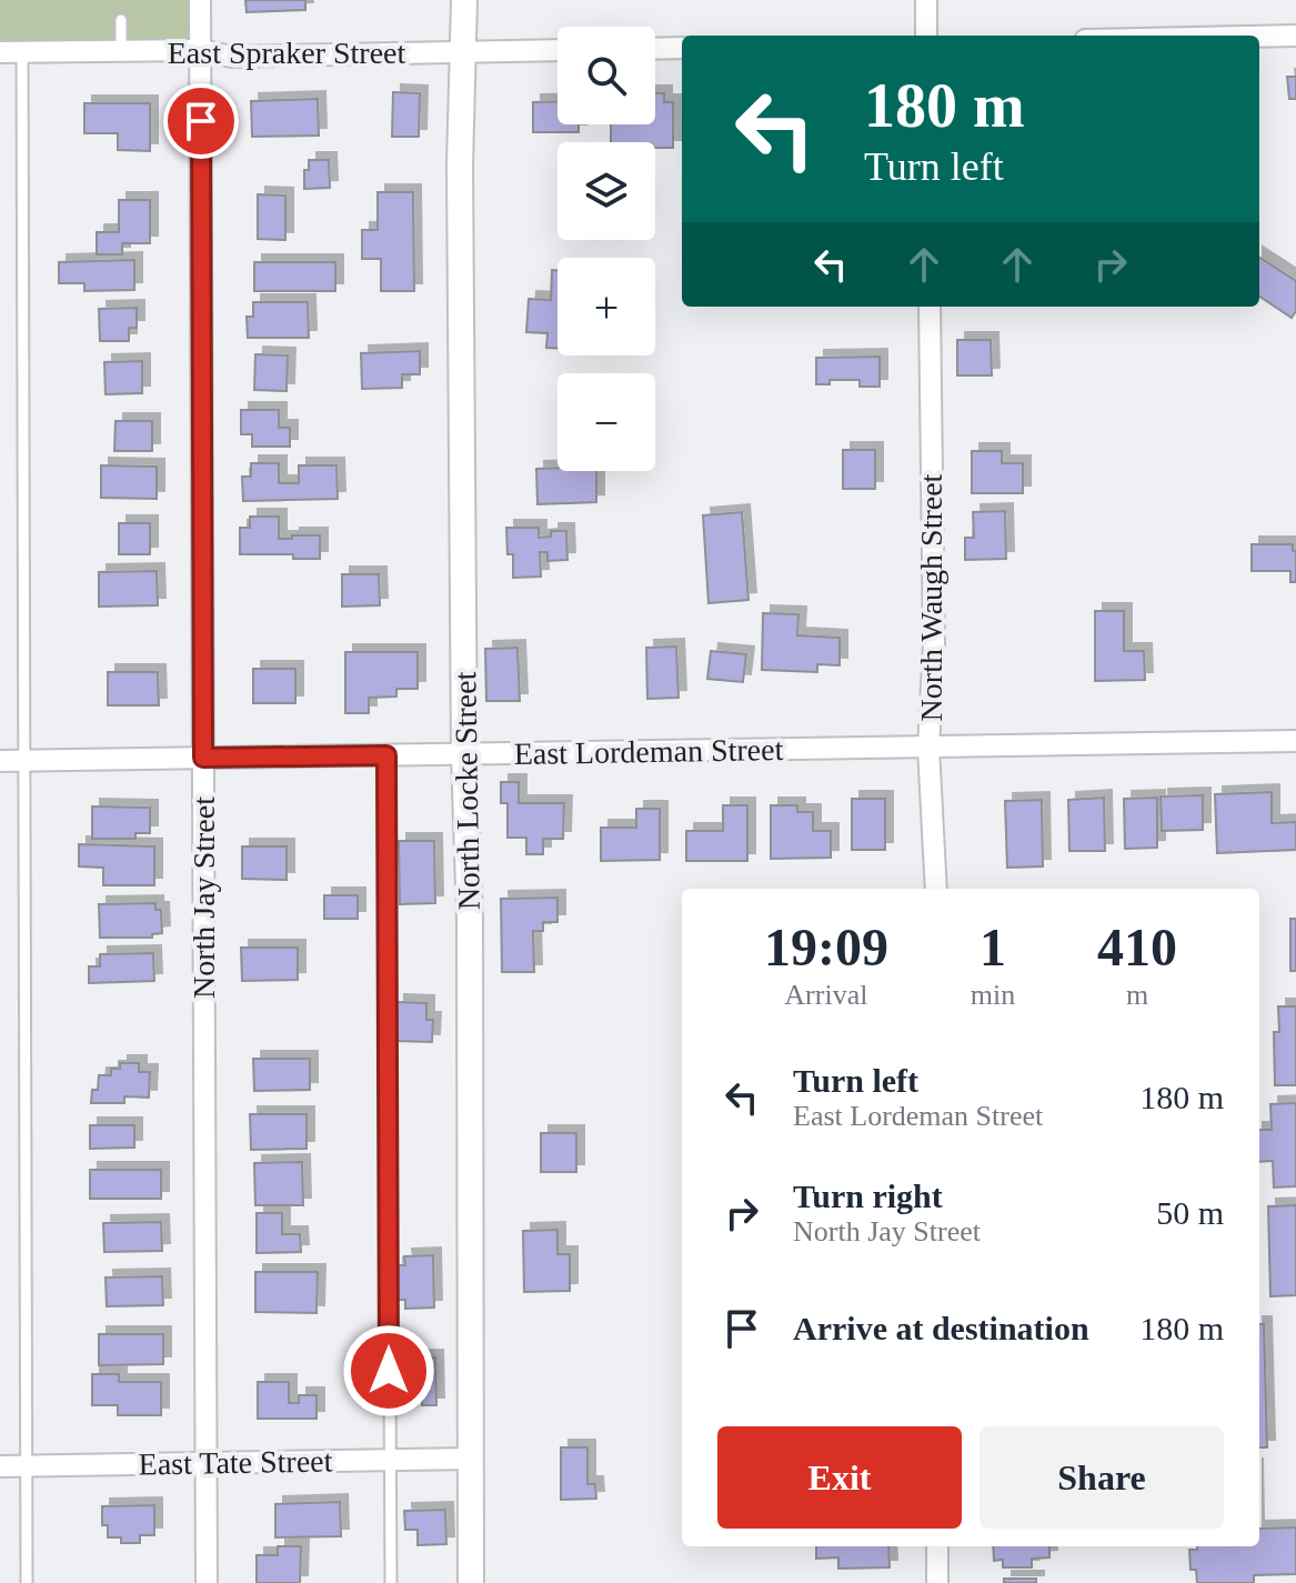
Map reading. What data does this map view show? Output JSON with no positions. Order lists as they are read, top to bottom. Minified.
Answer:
{"streets":{"street":["East Spraker Street","North Waugh Street","East Lordeman Street","North Locke Street","North Jay Street","East Tate Street"]},"crossings":[["East Spraker Street","North Locke Street"],["East Spraker Street","North Jay Street"],["North Waugh Street","East Lordeman Street"],["East Lordeman Street","North Locke Street"],["East Lordeman Street","North Jay Street"],["North Locke Street","East Tate Street"],["North Jay Street","East Tate Street"]],"page":{"map_buttons":["+","−"],"turn":["180 m","Turn left"],"eta":["19:09","Arrival","1","min","410","m"],"list":[{"name":"Turn left","note":"East Lordeman Street","value":"180 m"},{"name":"Turn right","note":"North Jay Street","value":"50 m"},{"name":"Arrive at destination","value":"180 m"}],"buttons":["Exit","Share"]}}
